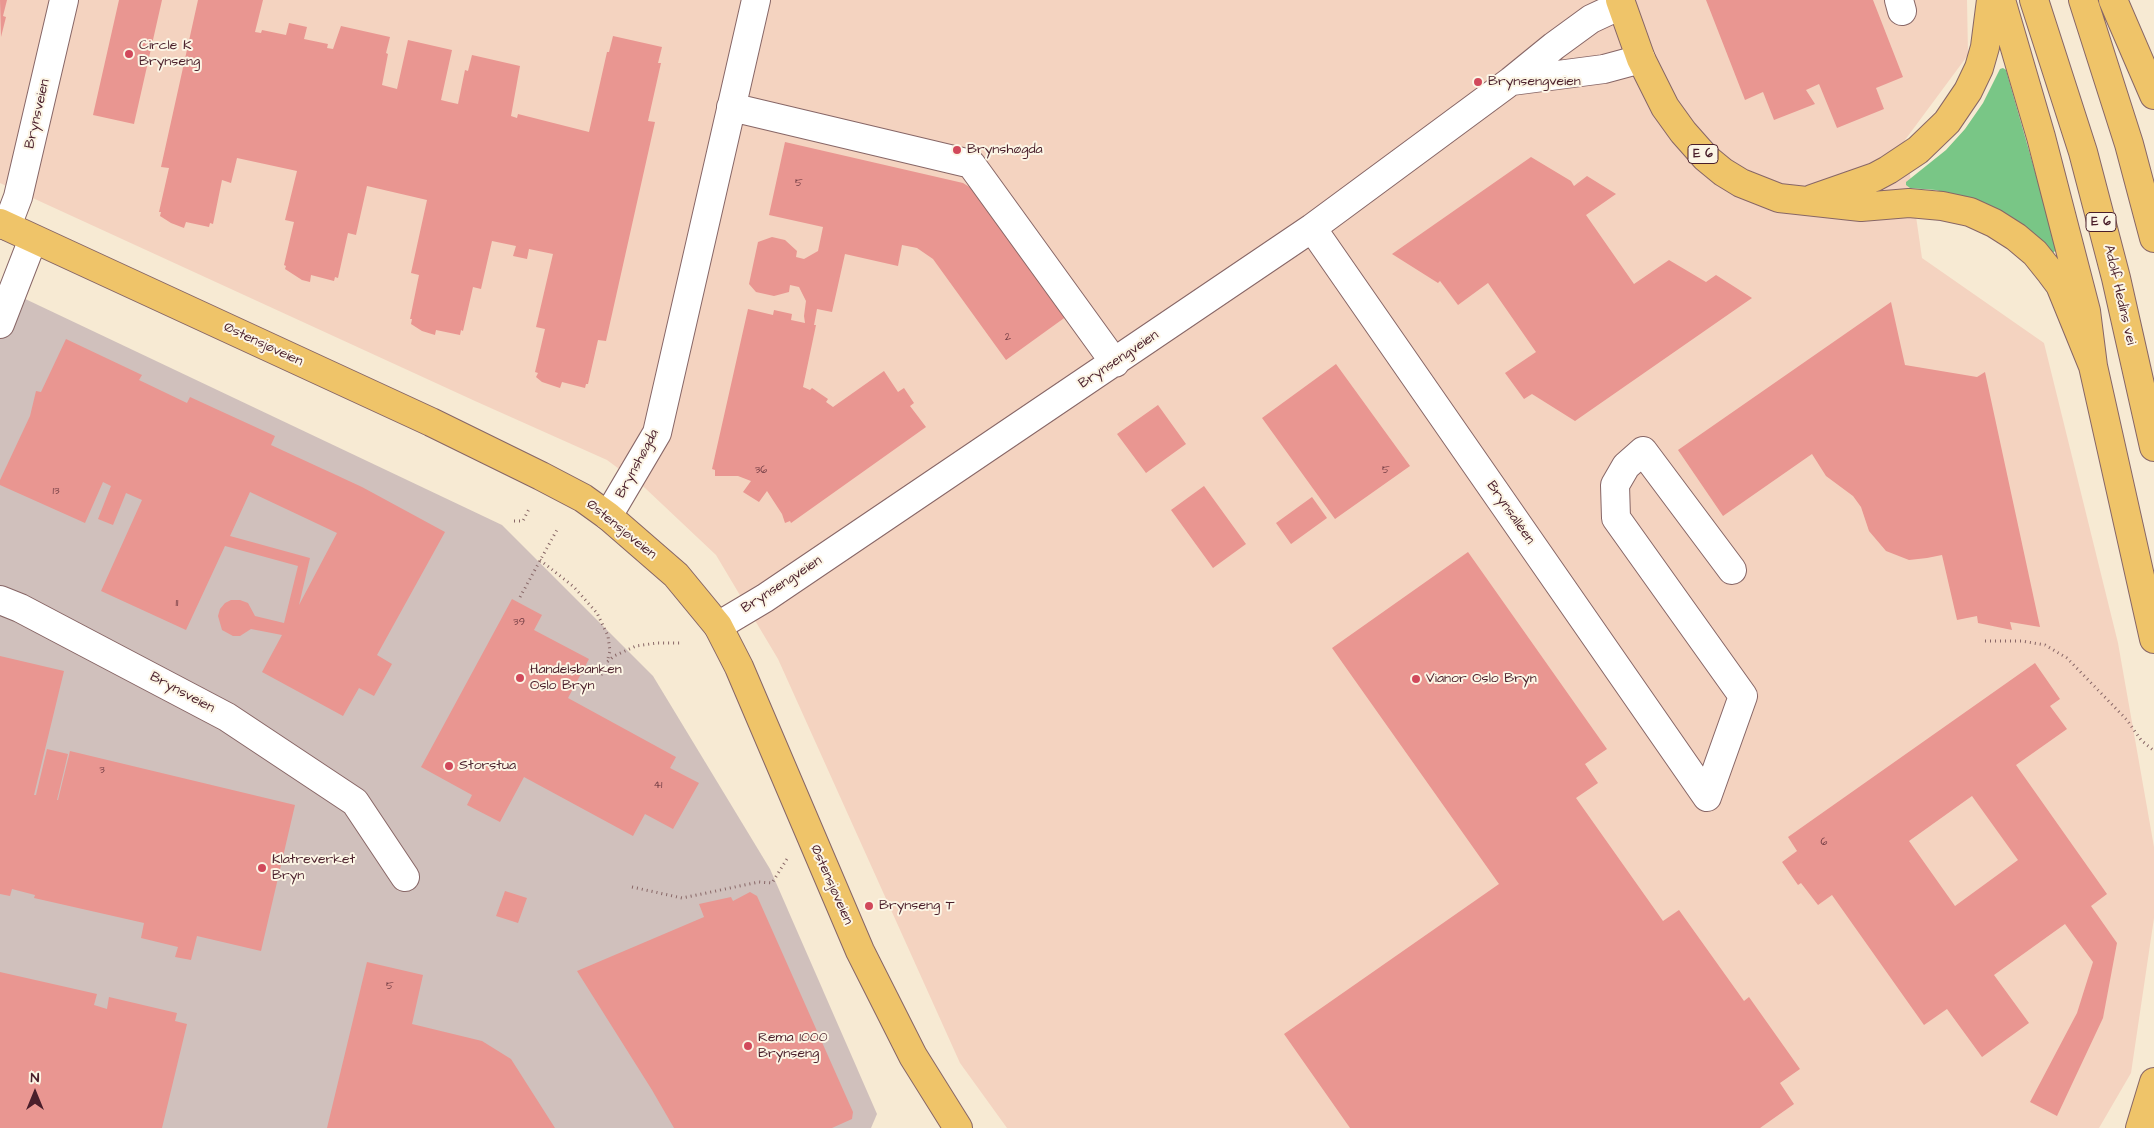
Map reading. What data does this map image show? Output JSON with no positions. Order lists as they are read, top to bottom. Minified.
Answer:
{"streets":{"main road":["E 6","Adolf Hedins vei","Østensjøveien"],"street":["Brynsveien","Brynsengveien","Brynshøgda","Brynsalléen"]},"crossings":[["Brynsveien","Østensjøveien"],["E 6","Brynsengveien"],["Østensjøveien","Brynsengveien"],["Østensjøveien","Brynshøgda"],["Brynsengveien","Brynsalléen"]],"places":["Circle K Brynseng","Brynsengveien","Brynshøgda","Handelsbanken Oslo Bryn","Vianor Oslo Bryn","Storstua","Klatreverket Bryn","Brynseng T","Rema 1000 Brynseng"],"house_numbers":["5","2","36","5","13","11","39","3","41","6","5"],"north":"top"}
